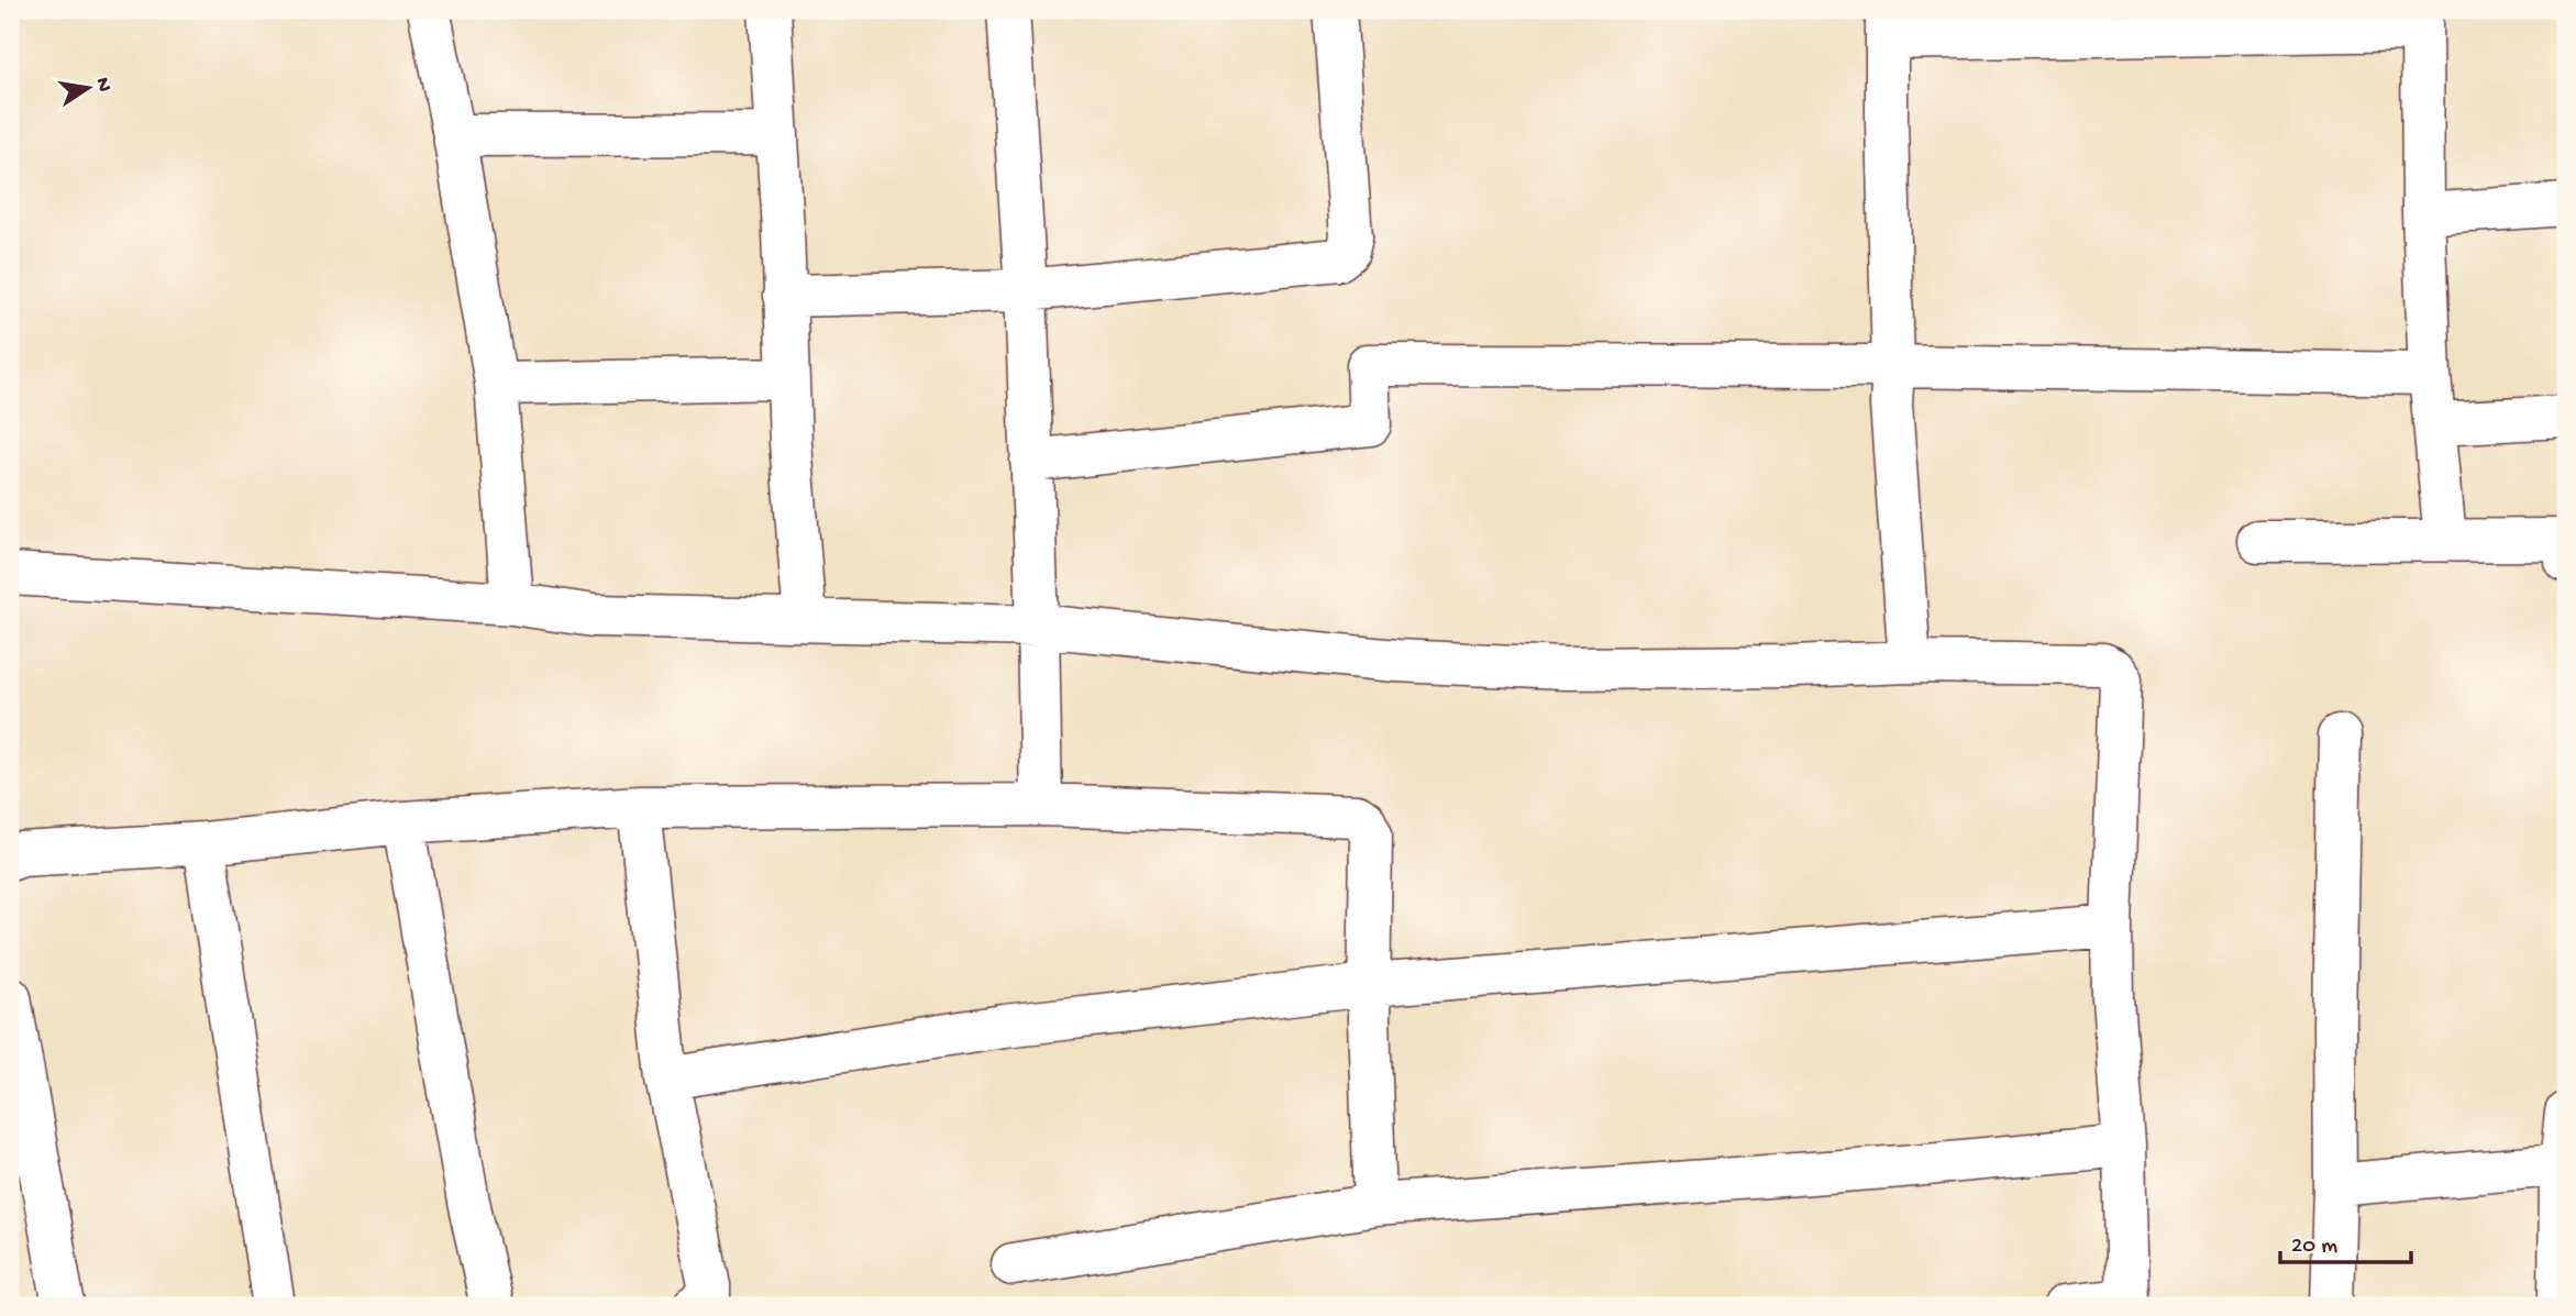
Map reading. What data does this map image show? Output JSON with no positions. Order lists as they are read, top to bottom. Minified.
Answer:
{"scale_bar":"20 m","north":"right"}
